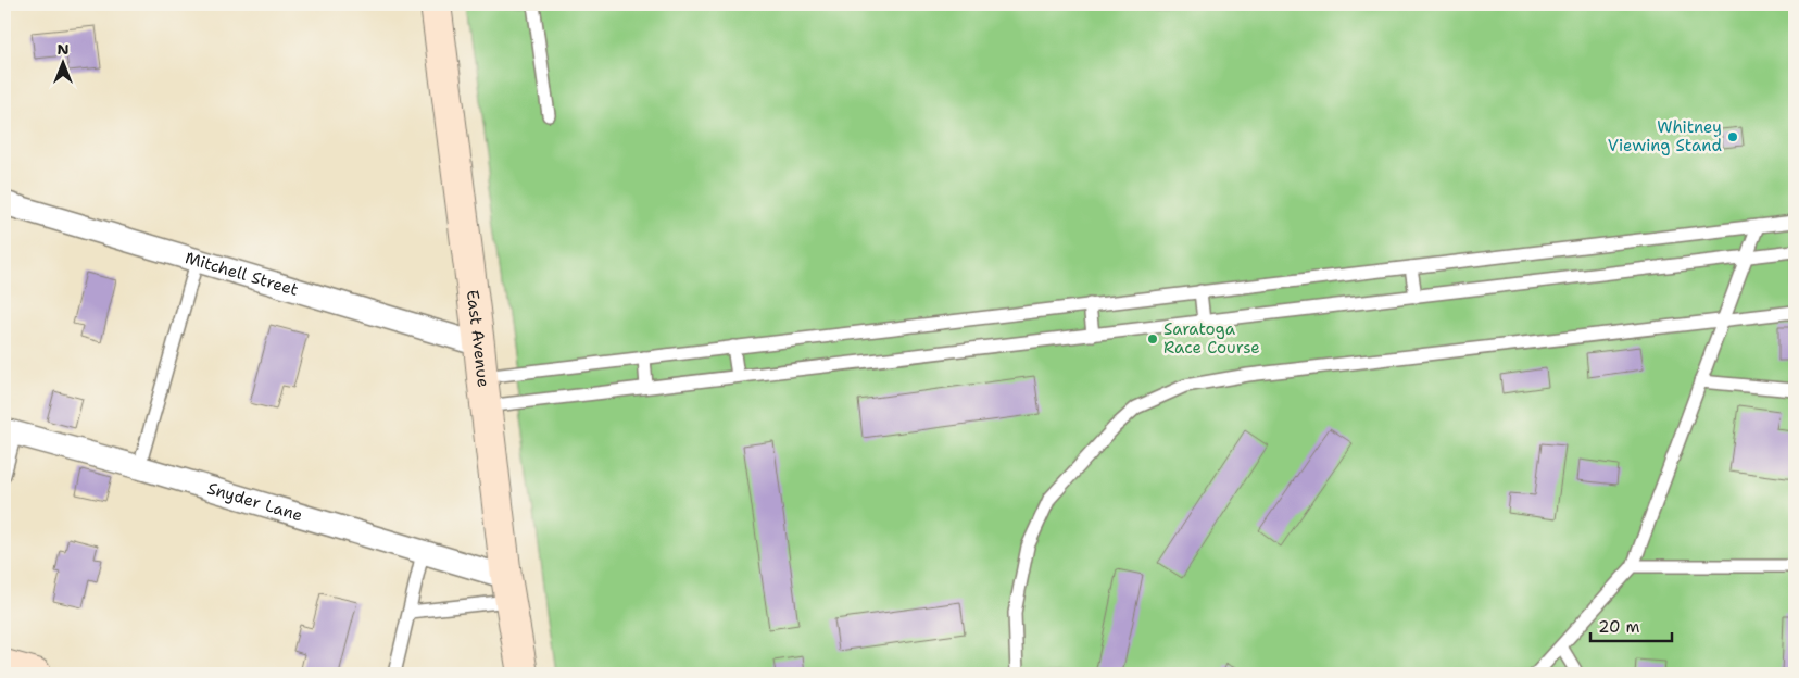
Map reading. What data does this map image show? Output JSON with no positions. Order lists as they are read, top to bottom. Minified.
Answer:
{"streets":{"street":["Mitchell Street","East Avenue","Snyder Lane"]},"crossings":[["Mitchell Street","East Avenue"],["East Avenue","Snyder Lane"]],"places":["Whitney Viewing Stand","Saratoga Race Course"],"scale_bar":"20 m","north":"top"}
